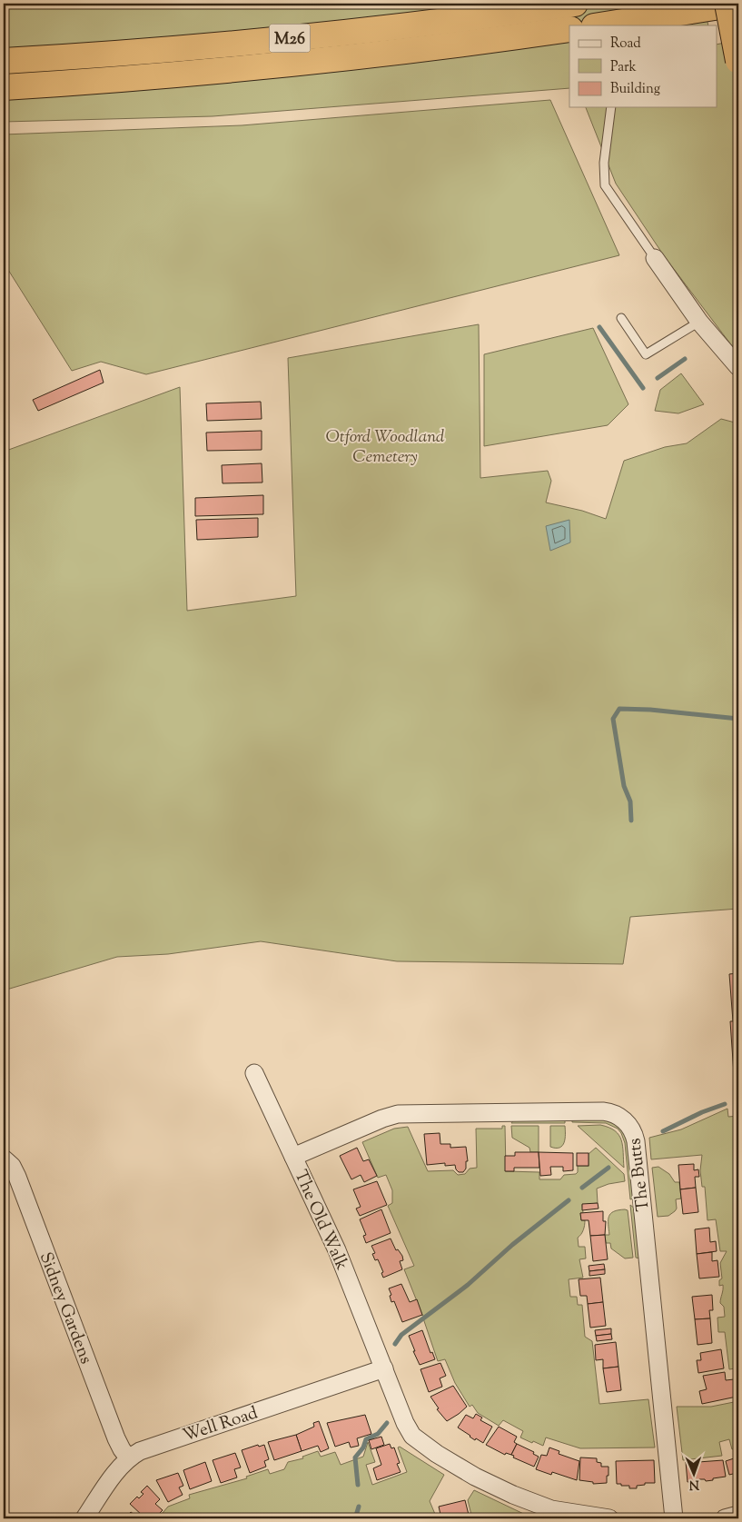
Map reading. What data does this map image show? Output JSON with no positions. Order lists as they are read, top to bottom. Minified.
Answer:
{"streets":{"main road":["M26"],"street":["The Butts","The Old Walk","Sidney Gardens","Well Road"]},"crossings":[["The Butts","The Old Walk"],["The Old Walk","Well Road"],["Sidney Gardens","Well Road"]],"parks":["Otford Woodland Cemetery"],"legend":["Road","Park","Building"],"north":"bottom"}
